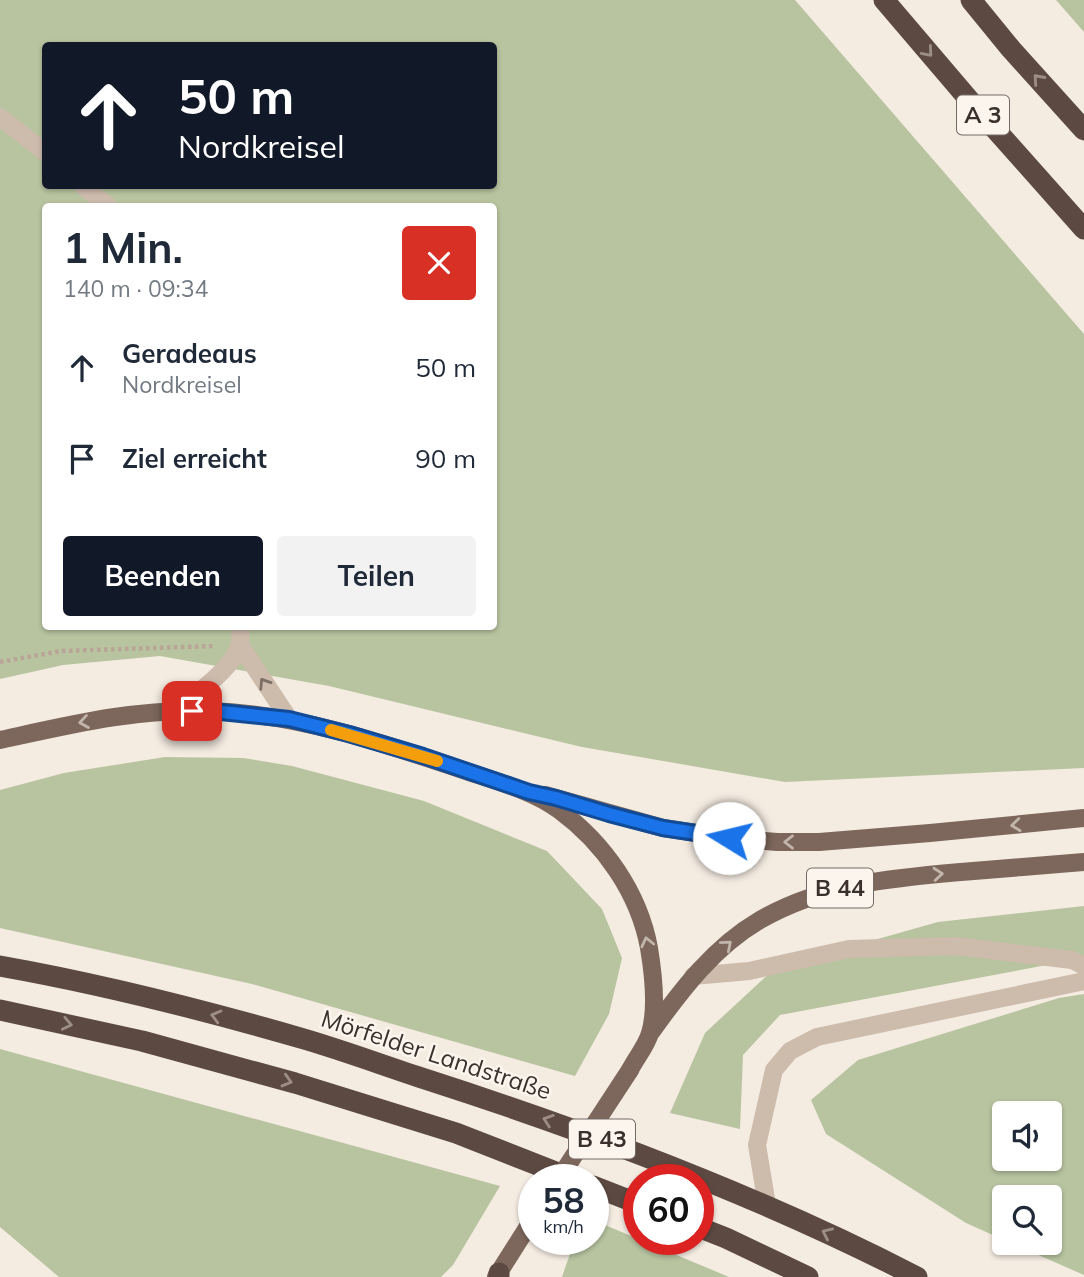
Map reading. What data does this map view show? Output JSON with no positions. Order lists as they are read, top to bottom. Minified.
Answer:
{"streets":{"highway":["A 3","Mörfelder Landstraße","B 43"],"main road":["B 44"]},"page":{"turn":["50 m","Nordkreisel"],"heading":["1 Min.","140 m · 09:34"],"list":[{"name":"Geradeaus","note":"Nordkreisel","value":"50 m"},{"name":"Ziel erreicht","value":"90 m"}],"buttons":["Beenden","Teilen"],"speed":"58 km/h","limit":"60"}}
